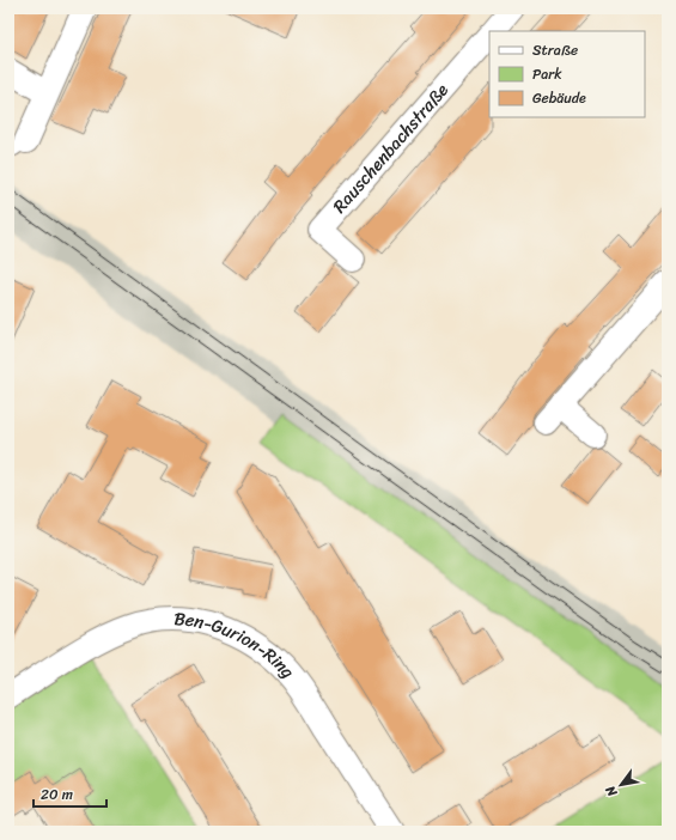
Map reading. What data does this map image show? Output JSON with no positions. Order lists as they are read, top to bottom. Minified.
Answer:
{"streets":{"street":["Rauschenbachstraße","Ben-Gurion-Ring"]},"legend":["Straße","Park","Gebäude"],"scale_bar":"20 m","north":"bottom left"}
